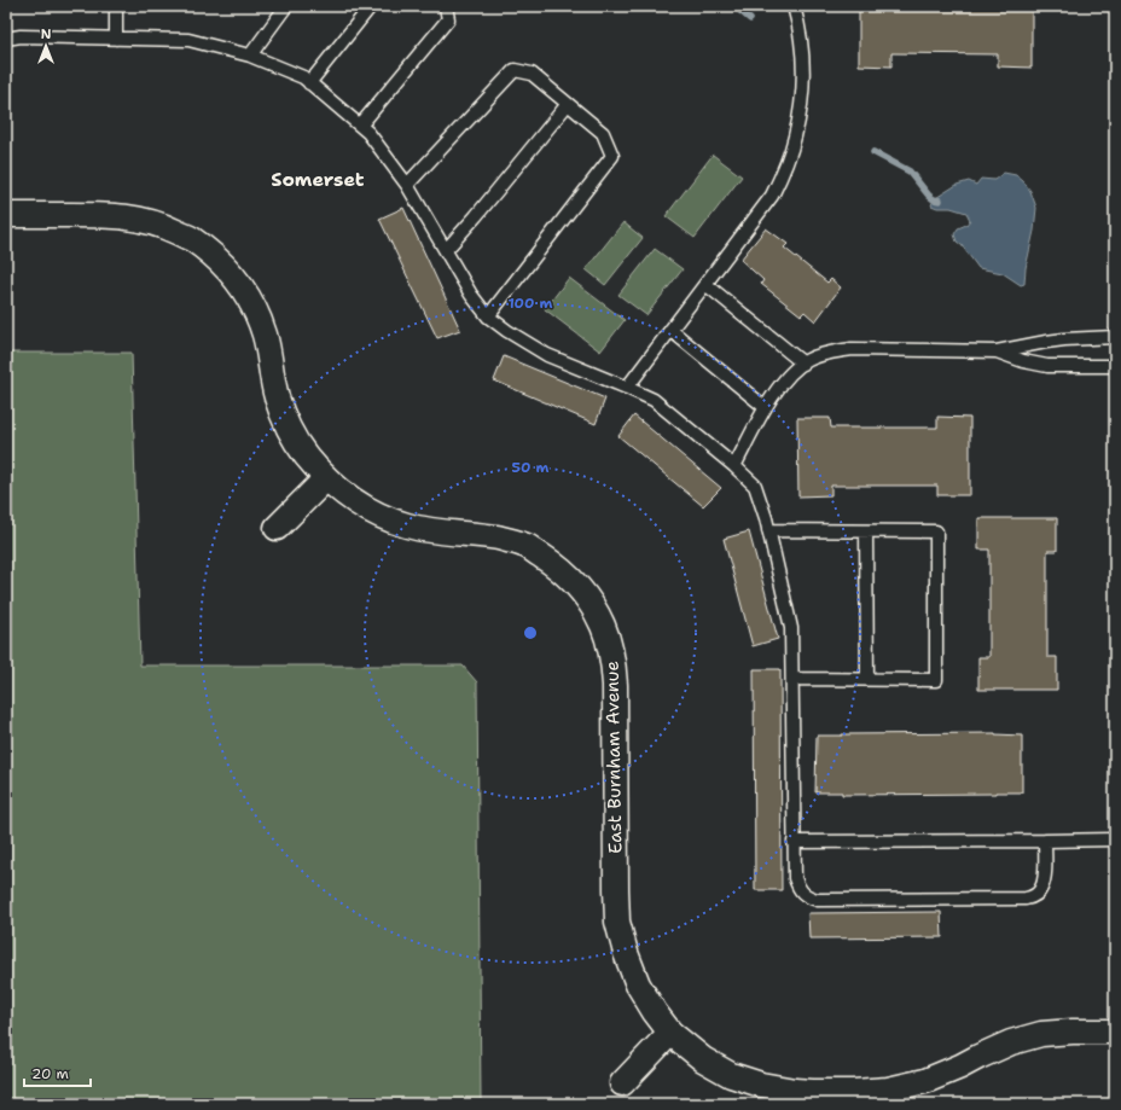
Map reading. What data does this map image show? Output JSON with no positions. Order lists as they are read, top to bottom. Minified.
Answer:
{"streets":{"street":["East Burnham Avenue"]},"districts":["Somerset"],"scale_bar":"20 m","north":"top","rings":["100 m","50 m"]}
